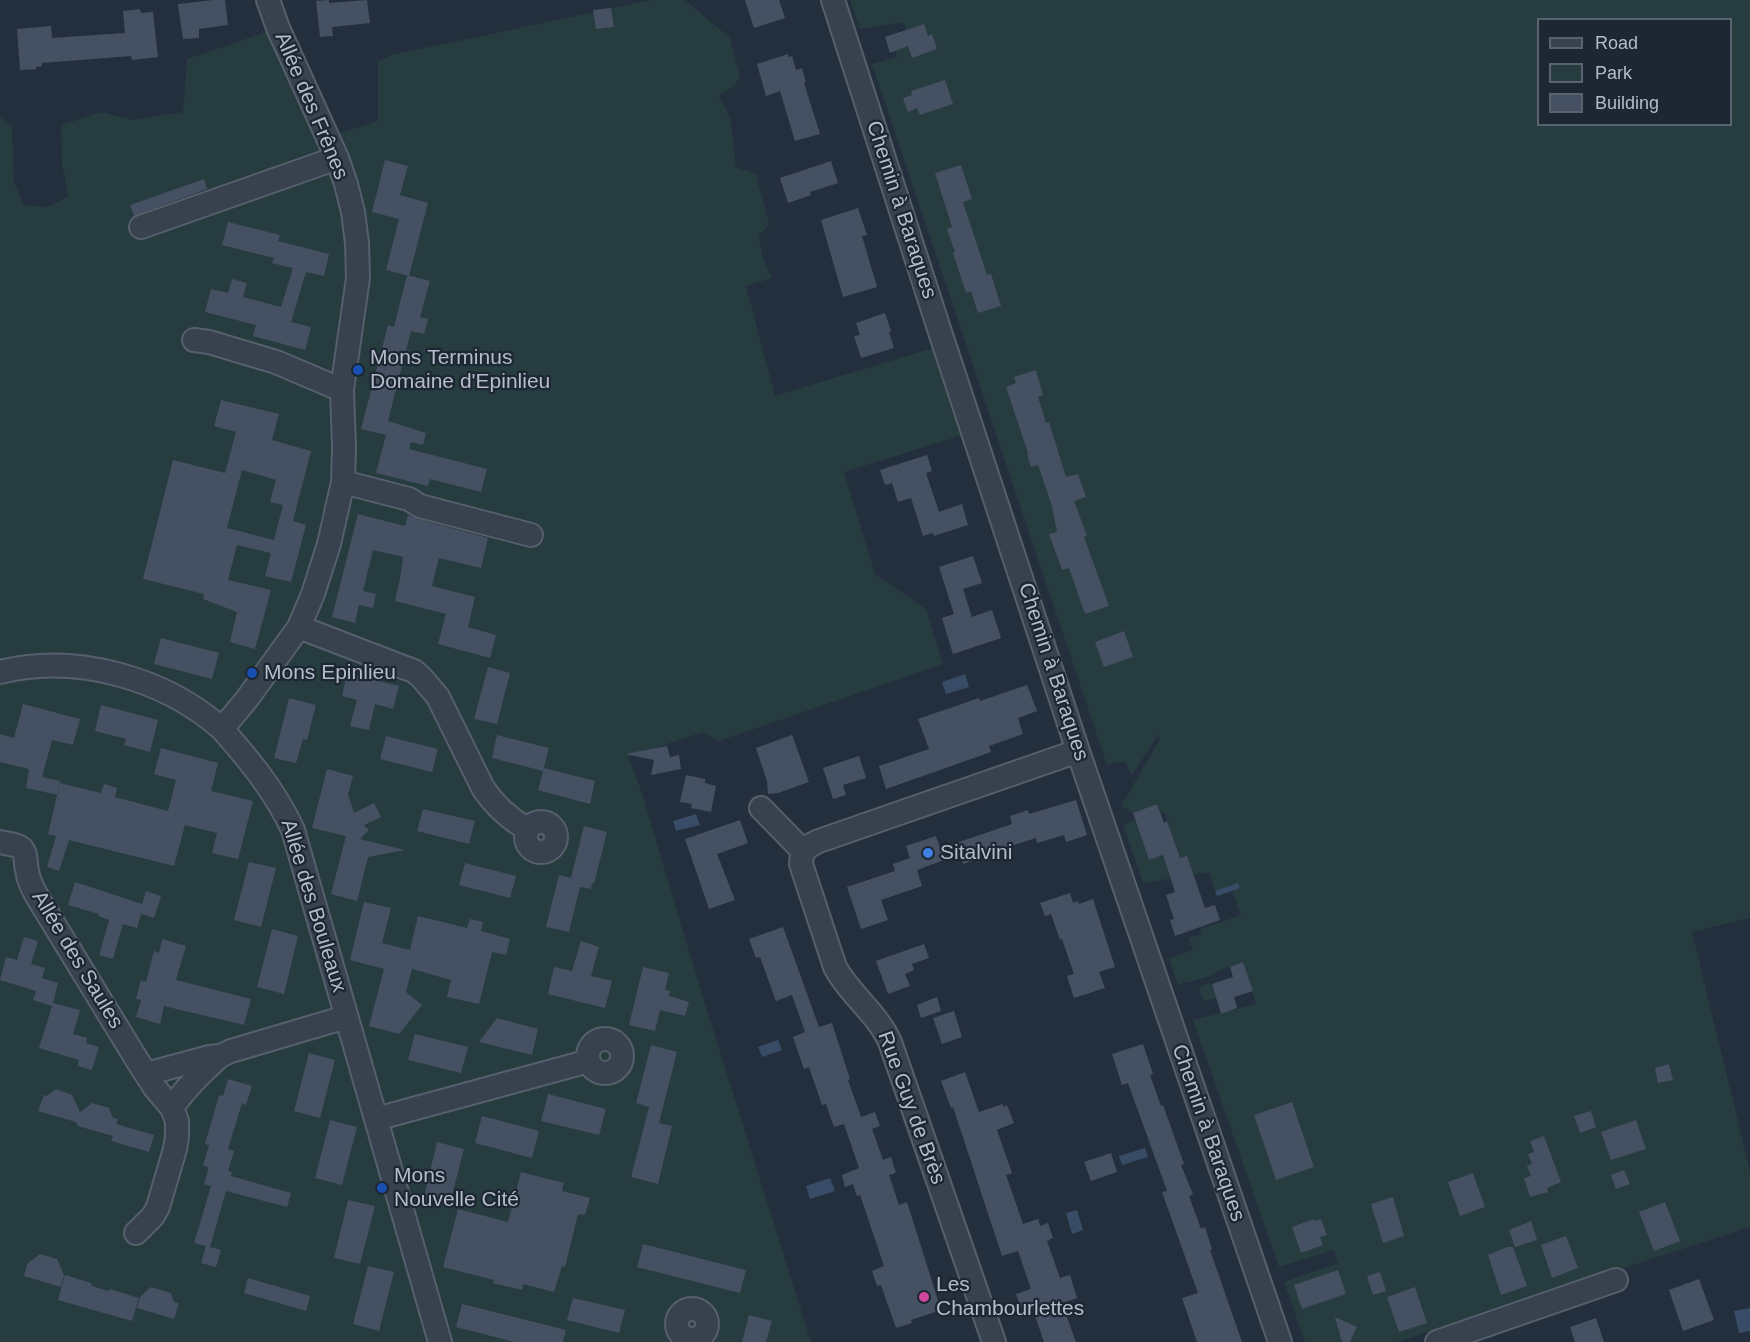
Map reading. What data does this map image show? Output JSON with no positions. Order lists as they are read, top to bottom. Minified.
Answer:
{"streets":{"street":["Allée des Frênes","Chemin à Baraques","Allée des Bouleaux","Allée des Saules","Rue Guy de Brès"]},"crossings":[["Allée des Frênes","Allée des Bouleaux"],["Allée des Bouleaux","Allée des Saules"]],"places":["Mons Terminus Domaine d'Epinlieu","Mons Epinlieu","Sitalvini","Mons Nouvelle Cité","Les Chambourlettes"],"legend":["Road","Park","Building"]}
